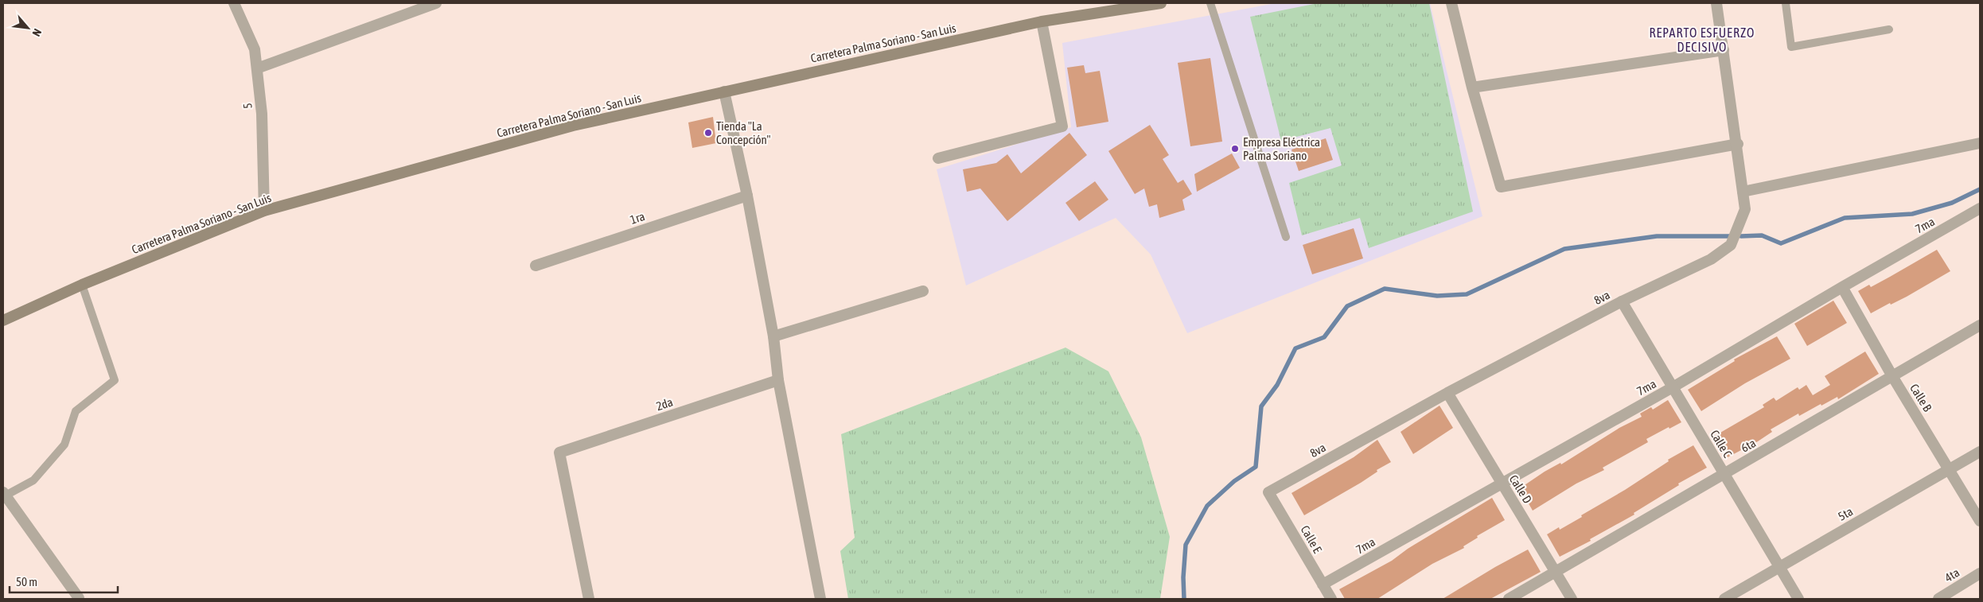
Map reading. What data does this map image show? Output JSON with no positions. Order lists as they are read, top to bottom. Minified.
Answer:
{"streets":{"main road":["Carretera Palma Soriano - San Luis"],"street":["5","1ra","7ma","8va","Calle B","2da","Calle C","6ta","Calle D","5ta","Calle E","4ta"]},"crossings":[["Carretera Palma Soriano - San Luis","5"],["7ma","Calle B"],["7ma","Calle C"],["7ma","Calle D"],["7ma","Calle E"],["8va","Calle C"],["8va","Calle D"],["8va","Calle E"],["Calle B","6ta"],["Calle B","5ta"],["Calle C","6ta"],["Calle C","5ta"],["6ta","Calle D"]],"districts":["REPARTO ESFUERZO DECISIVO"],"places":["Tienda \"La Concepción\"","Empresa Eléctrica Palma Soriano"],"scale_bar":"50 m","north":"bottom right"}
